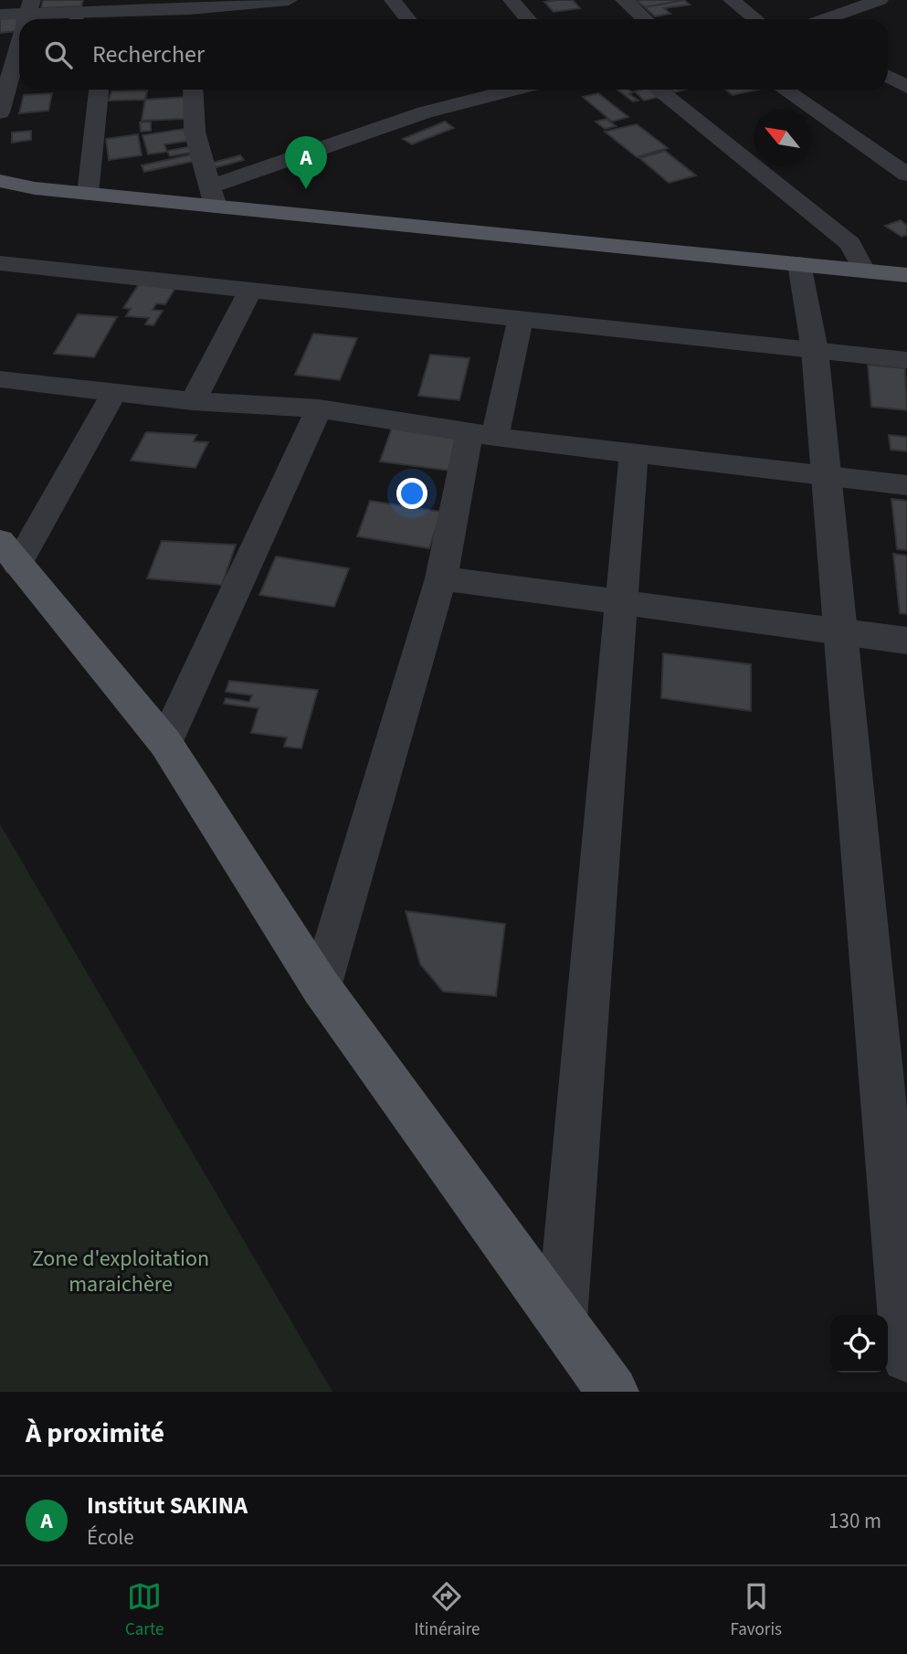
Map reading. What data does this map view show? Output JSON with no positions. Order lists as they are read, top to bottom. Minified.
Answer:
{"parks":["Zone d'exploitation maraichère"],"north":"top left","page":{"search":"Rechercher","pins":"A","heading":"À proximité","list":[{"mark":"A","name":"Institut SAKINA","note":"École","value":"130 m"}],"nav":["Carte","Itinéraire","Favoris"]}}
